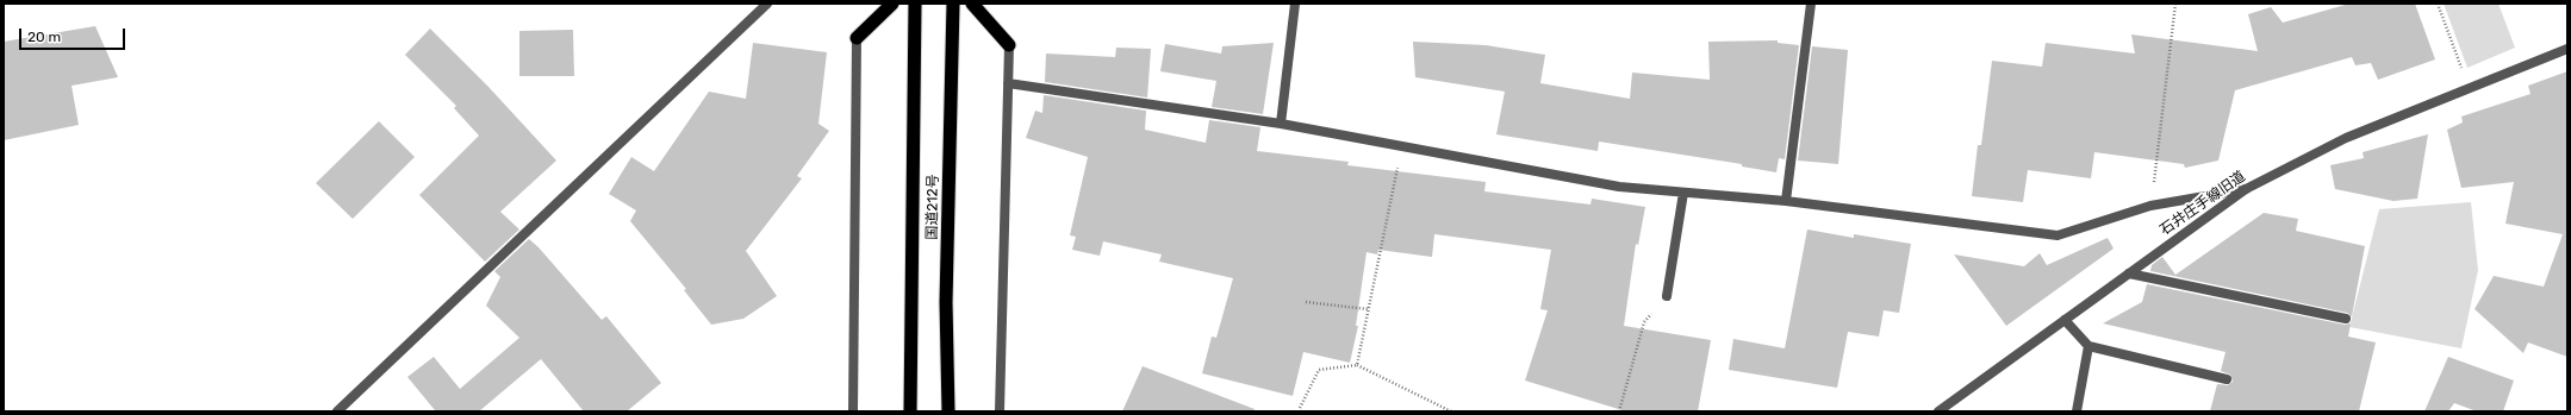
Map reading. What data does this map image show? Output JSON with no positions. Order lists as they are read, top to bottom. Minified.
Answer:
{"streets":{"highway":["国道212号"],"street":["石井庄手線旧道"]},"scale_bar":"20 m"}
